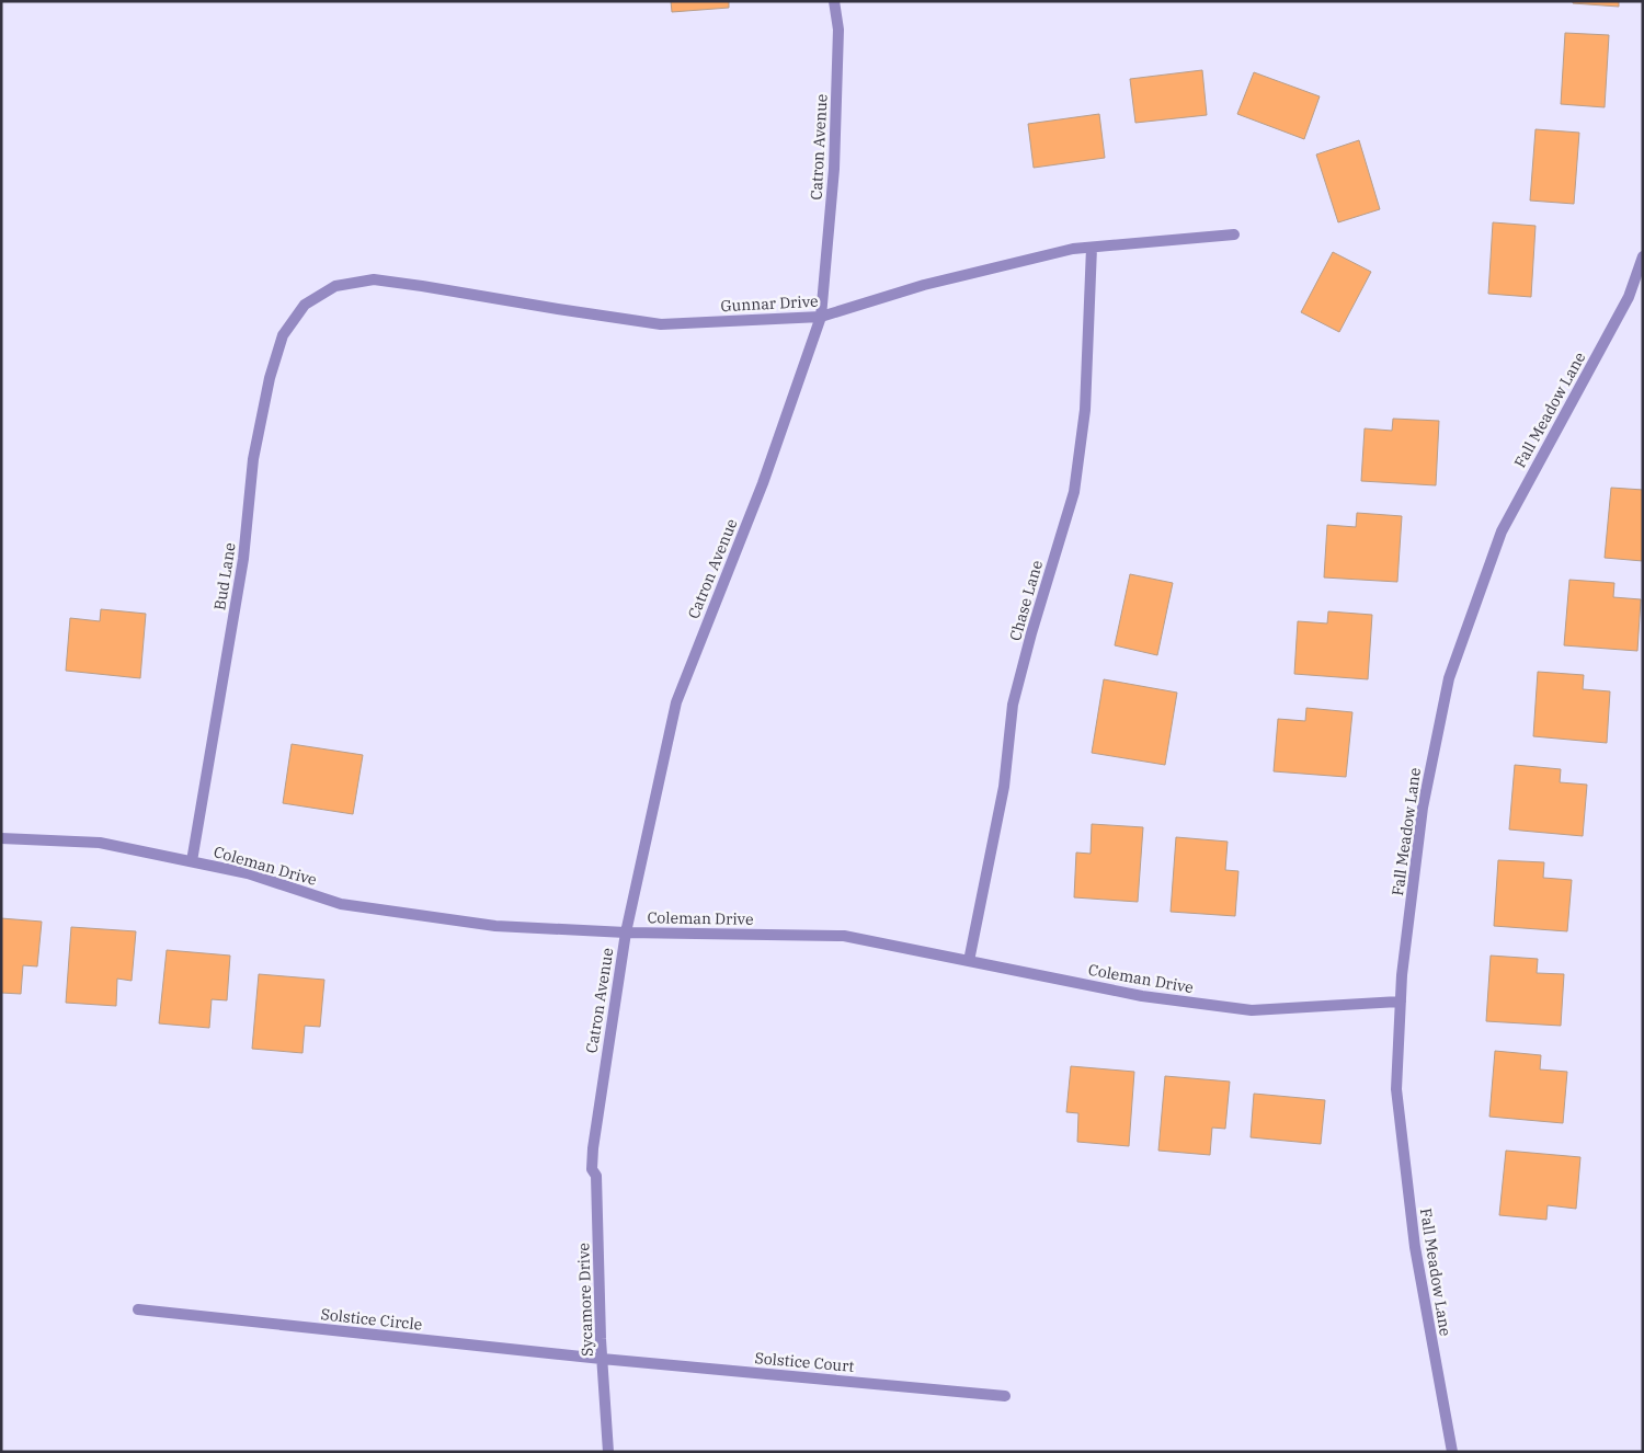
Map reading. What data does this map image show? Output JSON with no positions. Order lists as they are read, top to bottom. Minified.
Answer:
{"streets":{"street":["Catron Avenue","Gunnar Drive","Fall Meadow Lane","Bud Lane","Chase Lane","Coleman Drive","Sycamore Drive","Solstice Circle","Solstice Court"]},"crossings":[["Catron Avenue","Gunnar Drive"],["Catron Avenue","Coleman Drive"],["Catron Avenue","Sycamore Drive"],["Gunnar Drive","Bud Lane"],["Gunnar Drive","Chase Lane"],["Fall Meadow Lane","Coleman Drive"],["Bud Lane","Coleman Drive"],["Chase Lane","Coleman Drive"],["Sycamore Drive","Solstice Circle"],["Sycamore Drive","Solstice Court"],["Solstice Circle","Solstice Court"]]}
